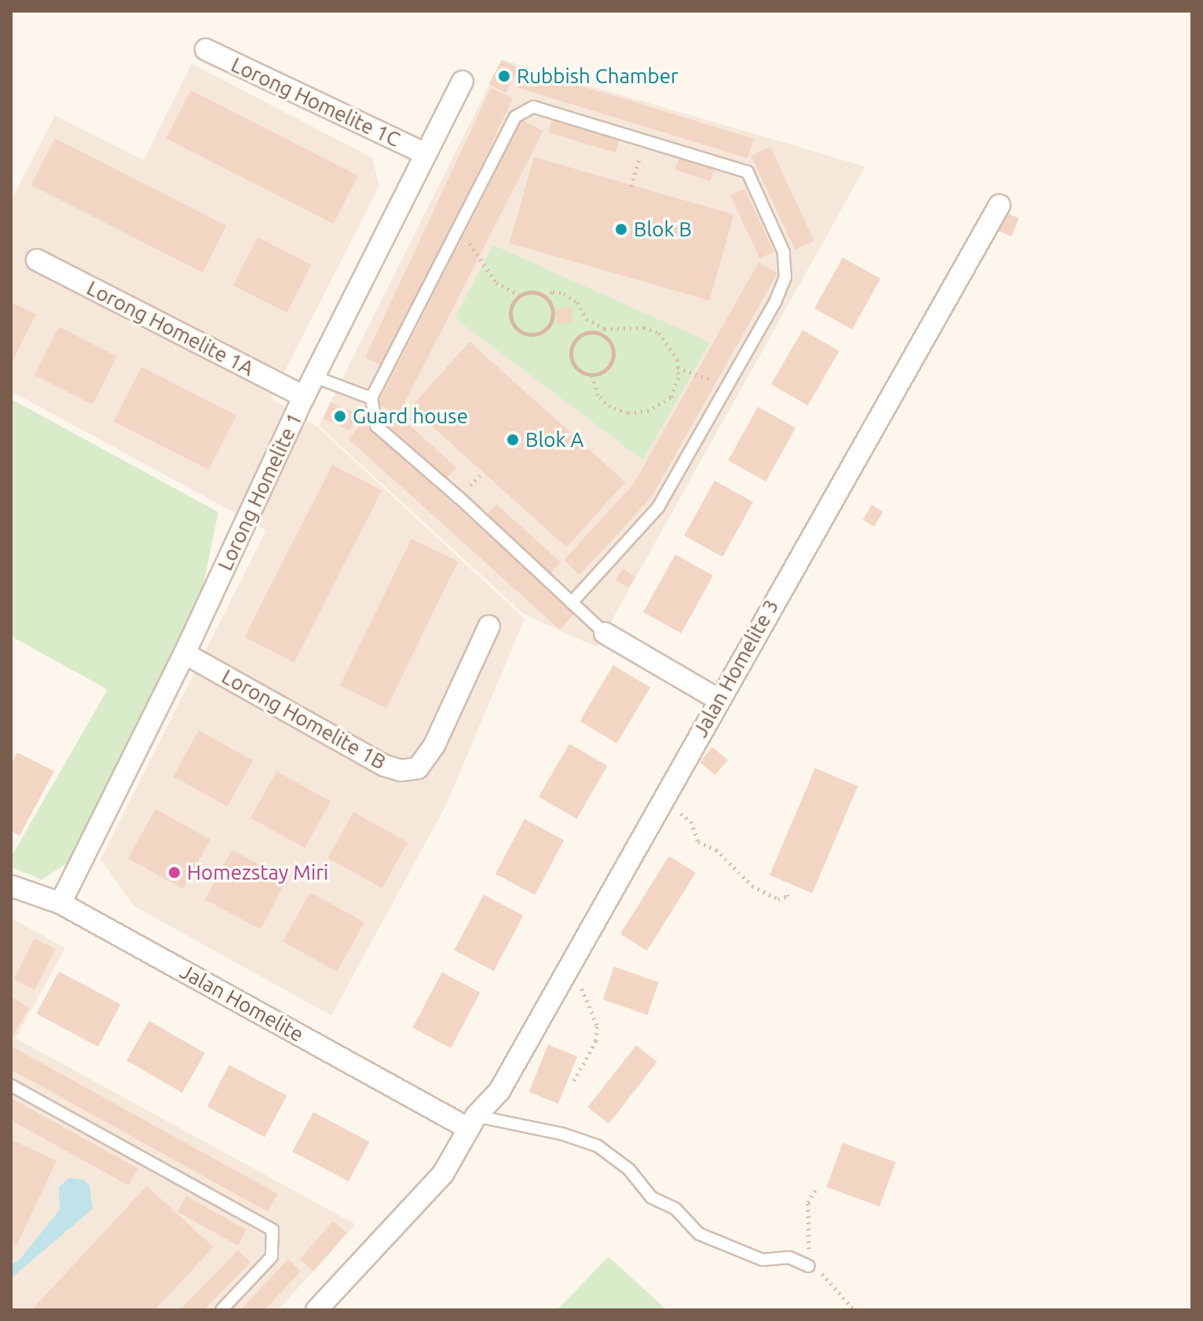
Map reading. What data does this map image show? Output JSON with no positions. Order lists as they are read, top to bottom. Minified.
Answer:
{"streets":{"street":["Lorong Homelite 1C","Lorong Homelite 1A","Lorong Homelite 1","Jalan Homelite 3","Lorong Homelite 1B","Jalan Homelite"]},"crossings":[["Lorong Homelite 1C","Lorong Homelite 1"],["Lorong Homelite 1A","Lorong Homelite 1"],["Lorong Homelite 1","Lorong Homelite 1B"],["Lorong Homelite 1","Jalan Homelite"],["Jalan Homelite 3","Jalan Homelite"]],"places":["Rubbish Chamber","Blok B","Guard house","Blok A","Homezstay Miri"]}
